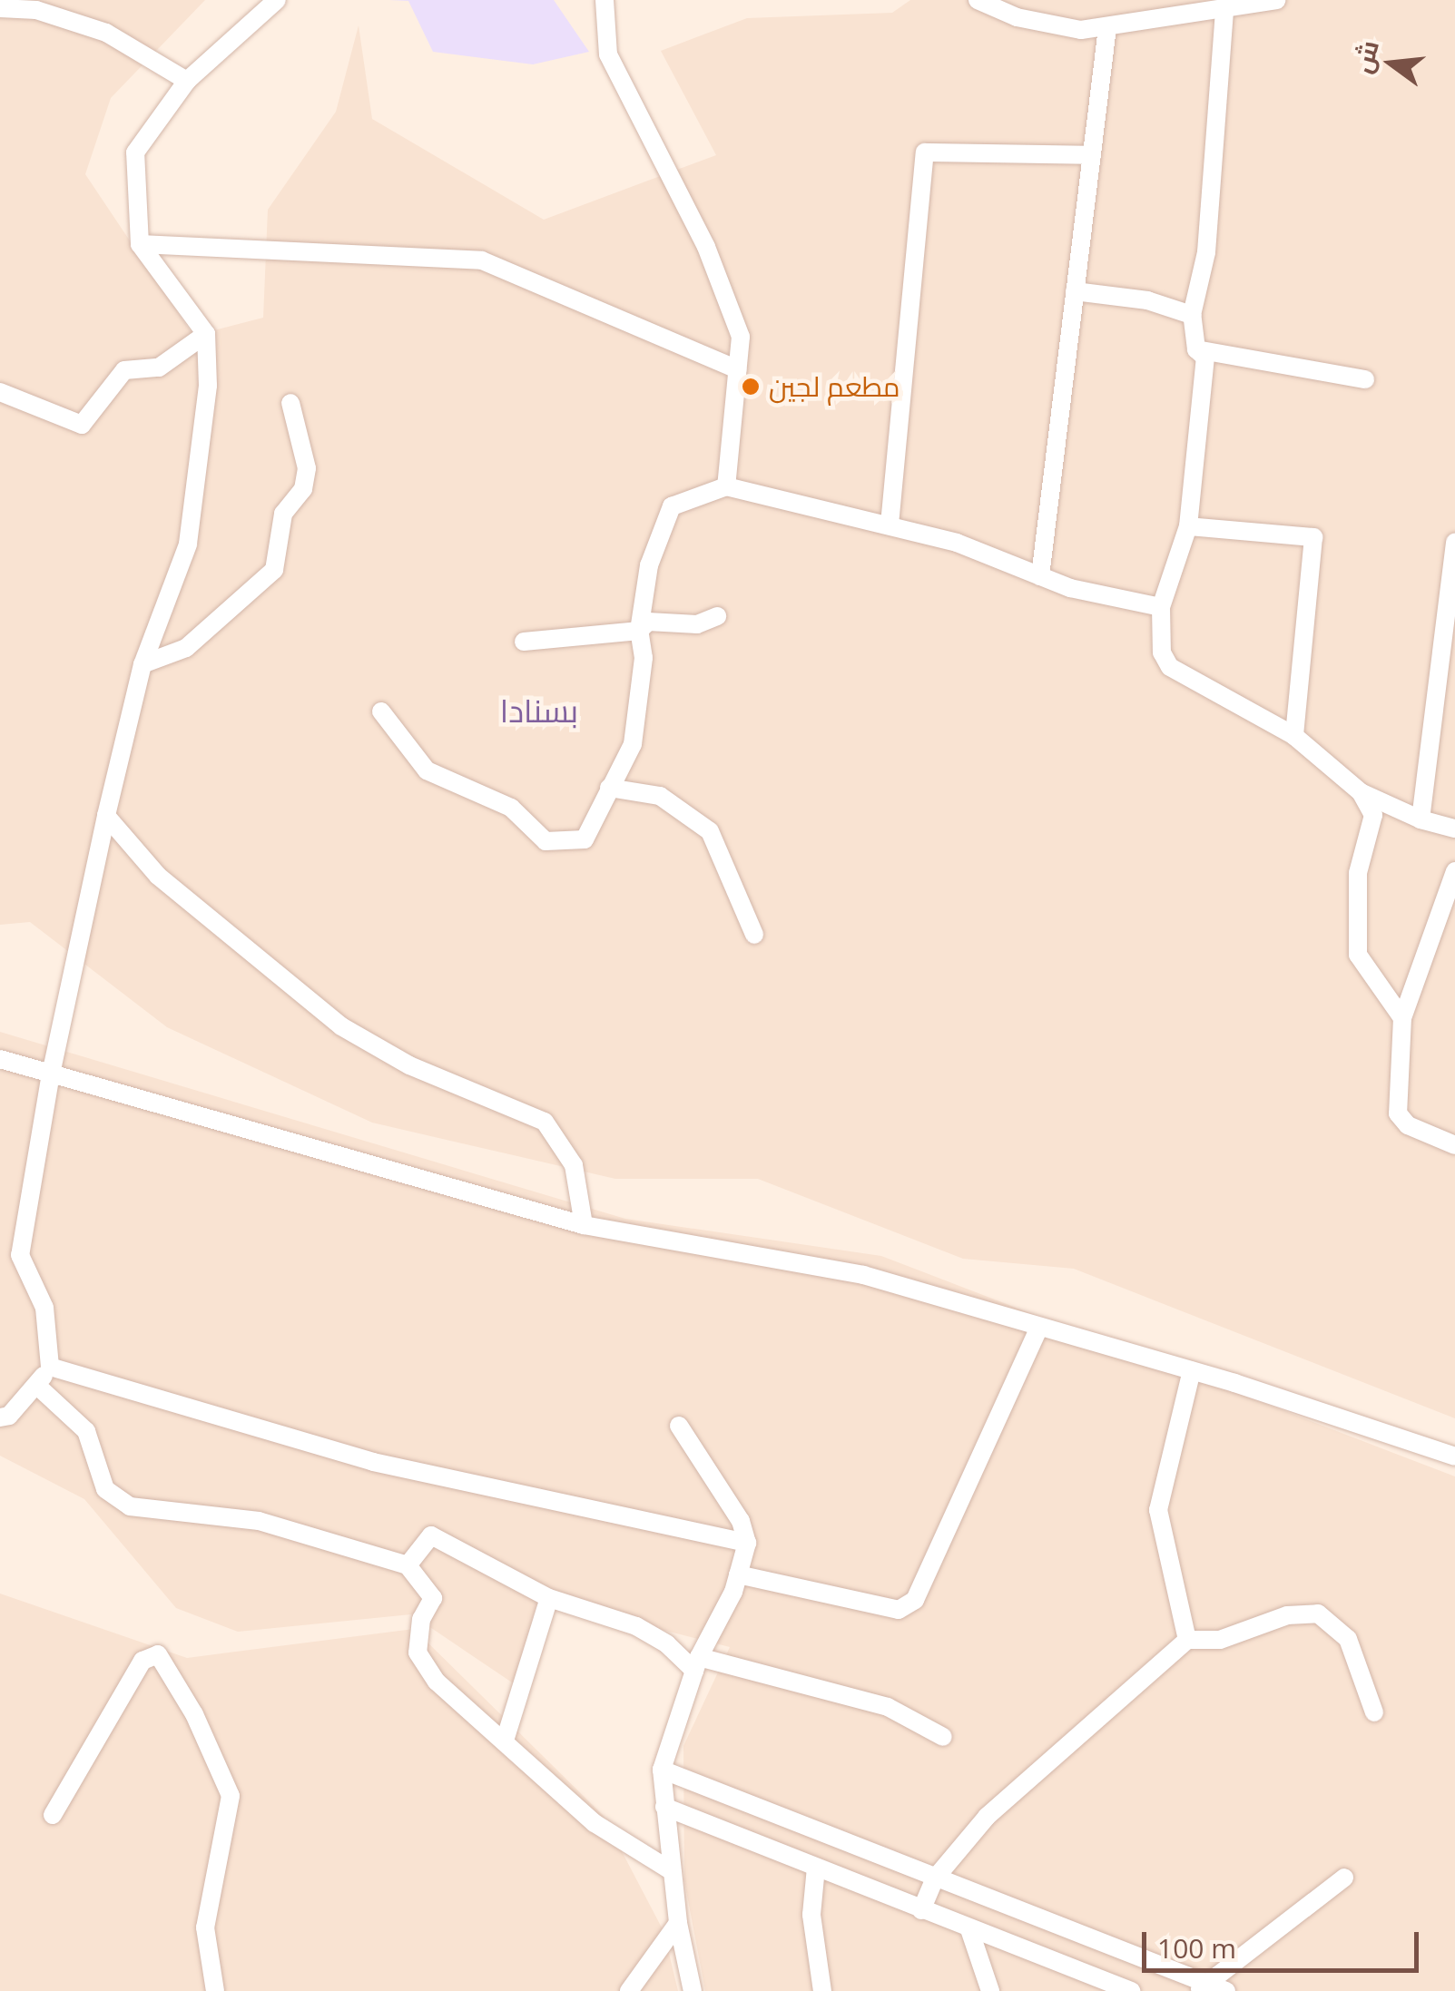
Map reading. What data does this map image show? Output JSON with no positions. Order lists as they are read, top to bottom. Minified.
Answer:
{"districts":["بسنادا"],"places":["مطعم لجين"],"scale_bar":"100 m","north":"left"}
